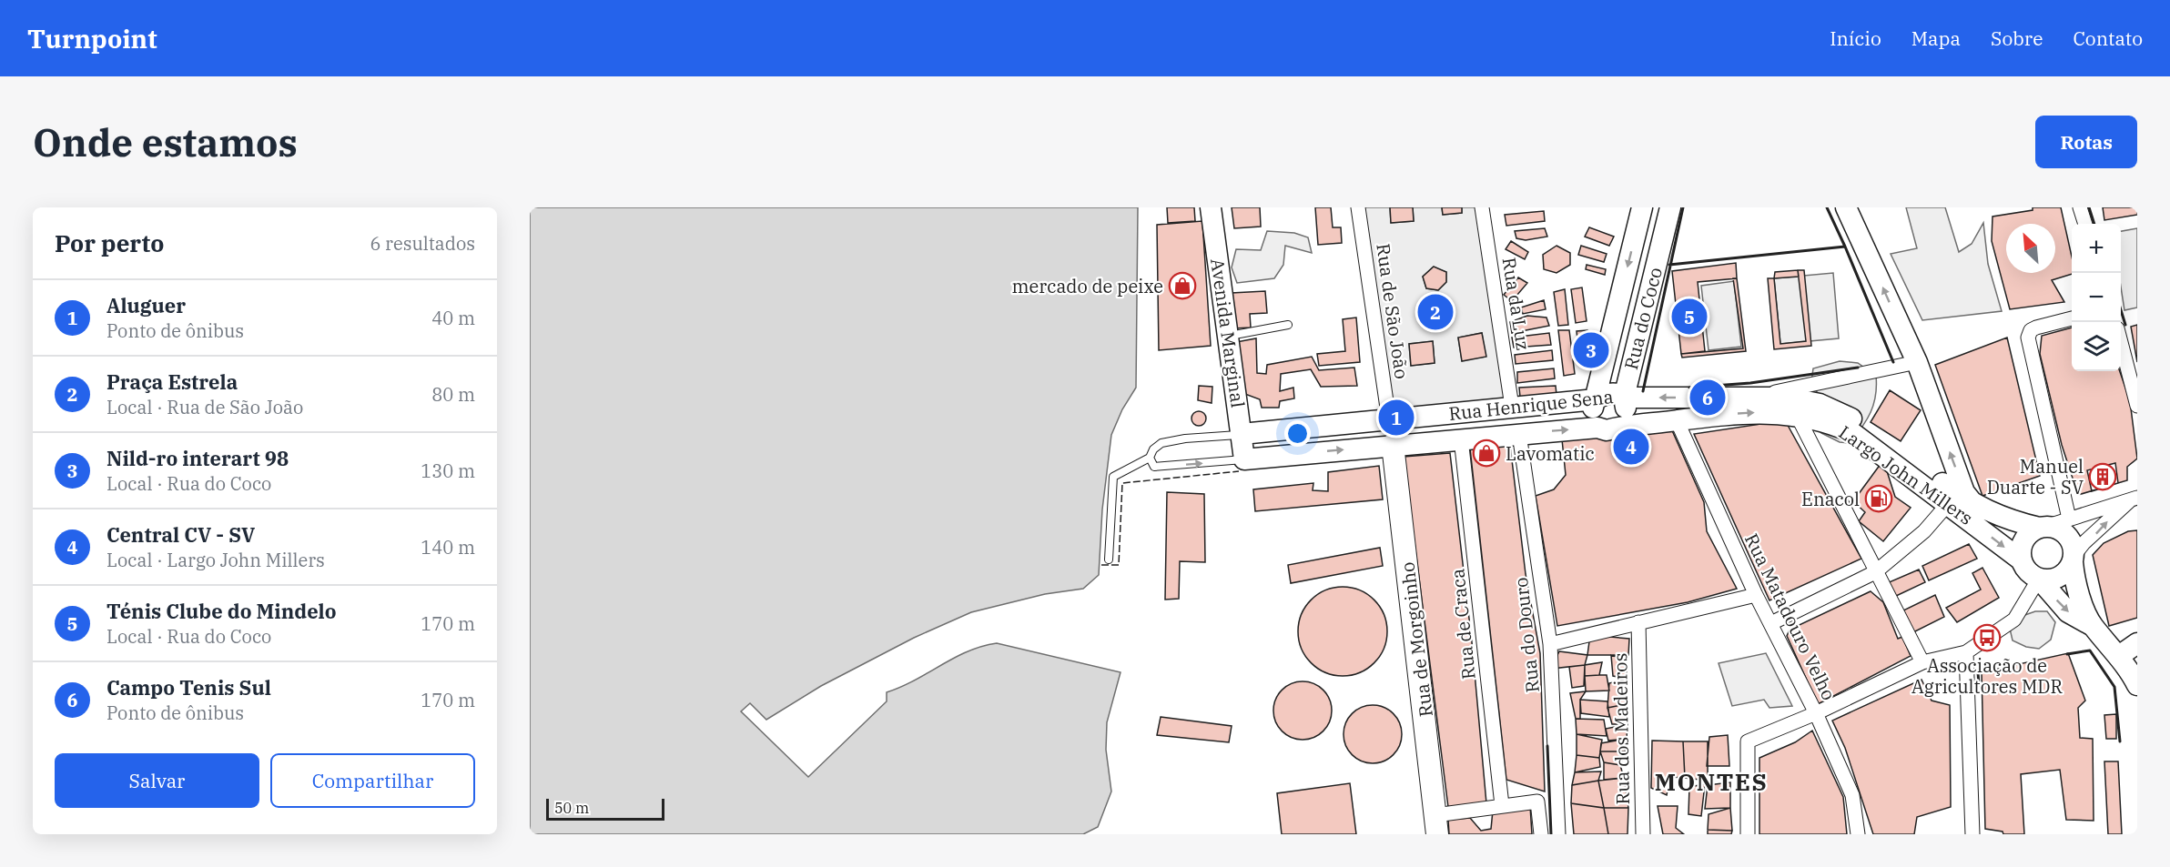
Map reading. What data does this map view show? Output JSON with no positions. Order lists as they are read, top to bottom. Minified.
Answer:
{"streets":{"main road":["Rua do Coco","Avenida Marginal","Rua Henrique Sena","Largo John Millers","Rua de Morgoinho"],"street":["Rua da Luz","Rua de São João","Rua Matadouro Velho","Rua de Craca","Rua do Douro","Rua dos Madeiros"]},"crossings":[["Rua da Luz","Rua Henrique Sena"],["Rua de São João","Rua Henrique Sena"],["Rua do Coco","Rua Henrique Sena"],["Rua do Coco","Largo John Millers"],["Avenida Marginal","Rua Henrique Sena"],["Rua Henrique Sena","Largo John Millers"],["Rua Henrique Sena","Rua de Craca"],["Rua Henrique Sena","Rua do Douro"],["Rua Henrique Sena","Rua de Morgoinho"],["Largo John Millers","Rua Matadouro Velho"]],"districts":["MONTES"],"places":{"shop":["mercado de peixe","Lavomatic"],"building":["Manuel Duarte - SV"],"fuel station":["Enacol"],"bus stop":["Associação de Agricultores MDR"]},"scale_bar":"50 m","north":"top left","page":{"header":"Turnpoint","nav":["Início","Mapa","Sobre","Contato"],"buttons":["Rotas",["Salvar","Compartilhar"]],"title":"Onde estamos","heading":["Por perto","6 resultados"],"map_buttons":["+","−"],"list":[{"mark":"1","name":"Aluguer","note":"Ponto de ônibus","value":"40 m"},{"mark":"2","name":"Praça Estrela","note":"Local · Rua de São João","value":"80 m"},{"mark":"3","name":"Nild-ro interart 98","note":"Local · Rua do Coco","value":"130 m"},{"mark":"4","name":"Central CV - SV","note":"Local · Largo John Millers","value":"140 m"},{"mark":"5","name":"Ténis Clube do Mindelo","note":"Local · Rua do Coco","value":"170 m"},{"mark":"6","name":"Campo Tenis Sul","note":"Ponto de ônibus","value":"170 m"}],"pins":["2","5","3","6","1","4"],"scale":"50 m"}}
